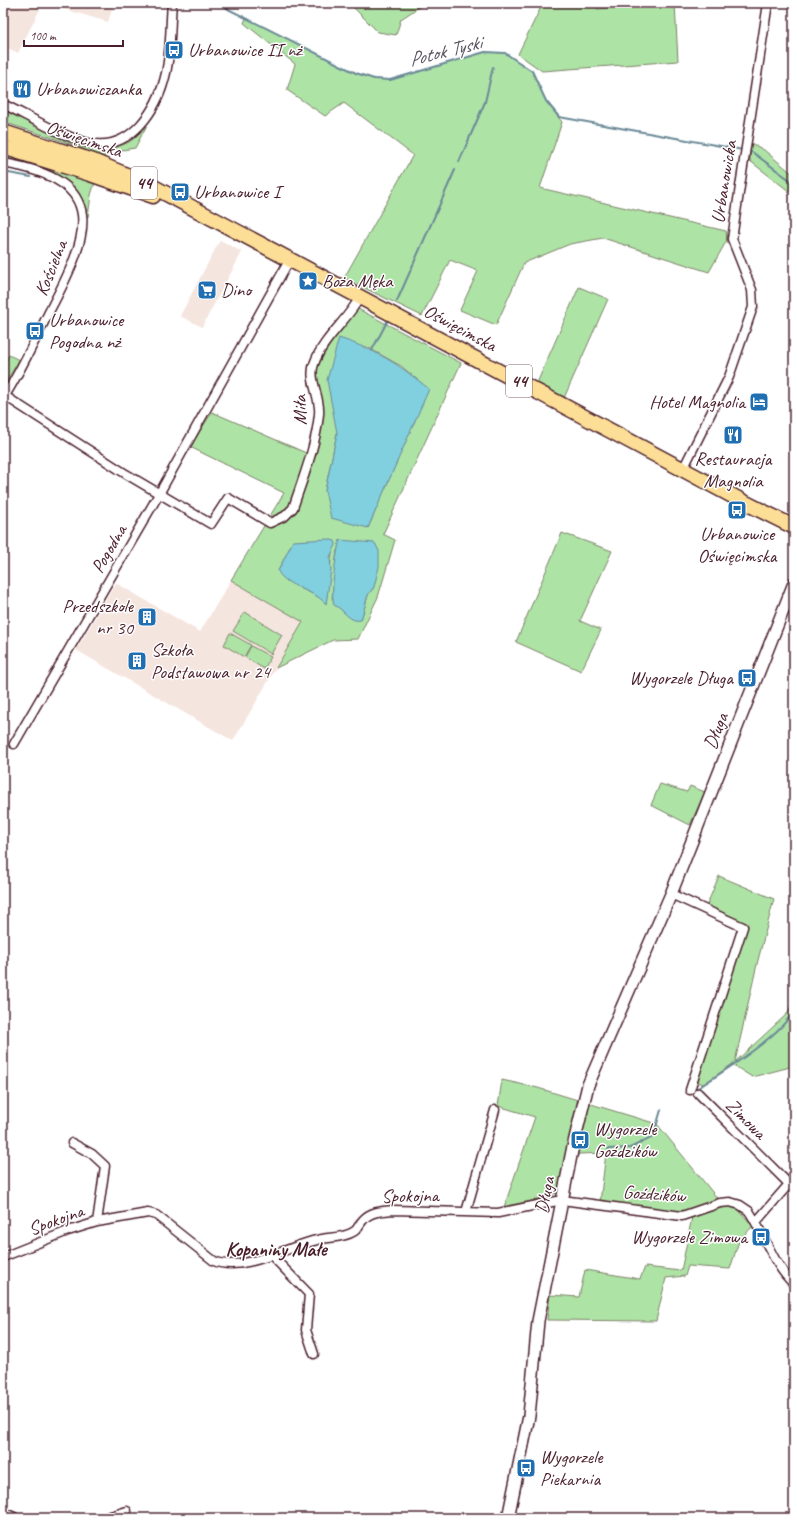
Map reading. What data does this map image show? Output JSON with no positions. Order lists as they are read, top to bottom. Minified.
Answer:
{"streets":{"highway":["Oświęcimska","44"],"street":["Urbanowicka","Kościelna","Miła","Pogodna","Długa","Zimowa","Goździków","Spokojna"]},"crossings":[["Oświęcimska","Urbanowicka"],["Oświęcimska","Miła"],["Oświęcimska","Pogodna"],["Miła","Pogodna"],["Długa","Zimowa"],["Długa","Goździków"],["Długa","Spokojna"],["Zimowa","Goździków"],["Goździków","Spokojna"]],"districts":["Kopaniny Małe"],"water":["Potok Tyski"],"places":{"bus stop":["Urbanowice II nż","Urbanowice I","Urbanowice Pogodna nż","Urbanowice Oświęcimska","Wygorzele Długa","Wygorzele Goździków","Wygorzele Zimowa","Wygorzele Piekarnia"],"restaurant":["Urbanowiczanka","Restauracja Magnolia"],"place":["Boża Męka"],"supermarket":["Dino"],"hotel":["Hotel Magnolia"],"building":["Przedszkole nr 30","Szkoła Podstawowa nr 24"]},"scale_bar":"100 m"}
